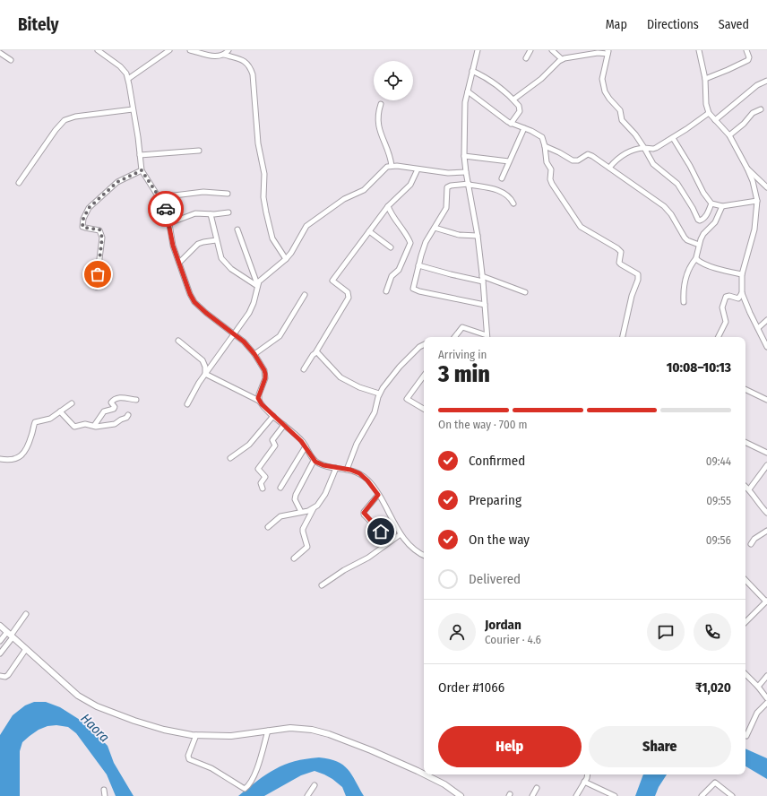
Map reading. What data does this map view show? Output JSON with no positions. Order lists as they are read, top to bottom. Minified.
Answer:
{"water":["Haora"],"page":{"header":"Bitely","nav":["Map","Directions","Saved"],"heading":["3 min","Arriving in","10:08–10:13"],"panel":["Jordan","Courier · 4.6","Order #1066","₹1,020"],"bar":"On the way · 700 m","list":[["Confirmed","09:44"],["Preparing","09:55"],["On the way","09:56"],"Delivered"],"buttons":["Help","Share"]}}
